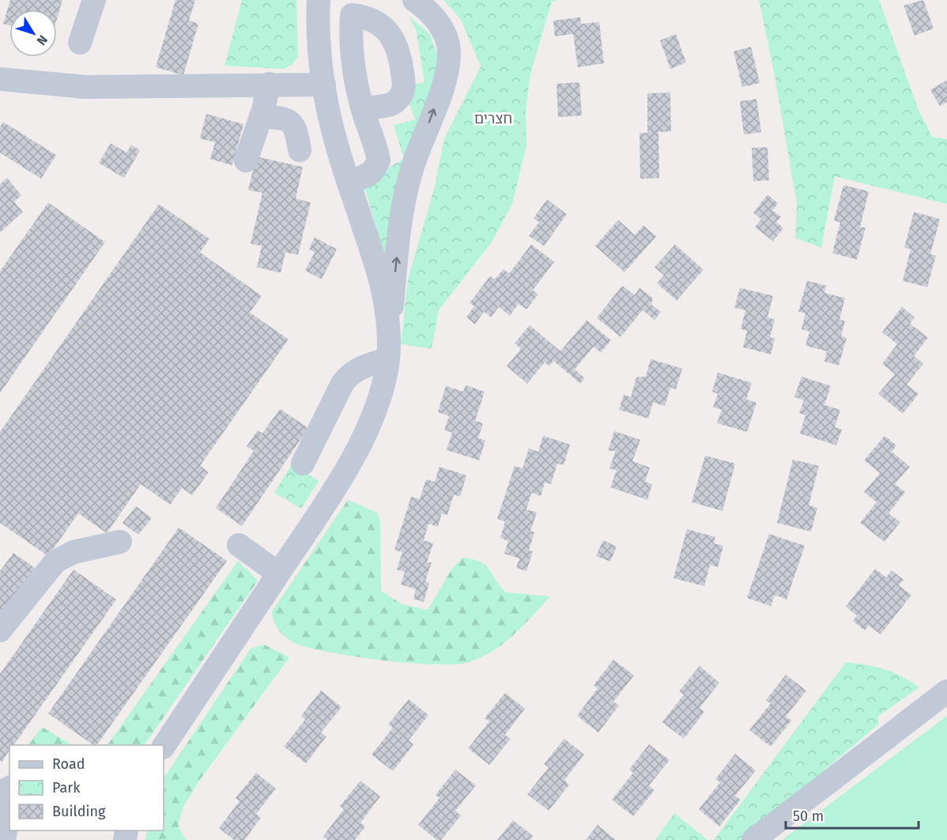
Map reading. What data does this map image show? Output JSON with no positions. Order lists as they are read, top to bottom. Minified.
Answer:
{"districts":["חצרים"],"legend":["Road","Park","Building"],"scale_bar":"50 m","north":"bottom right"}
